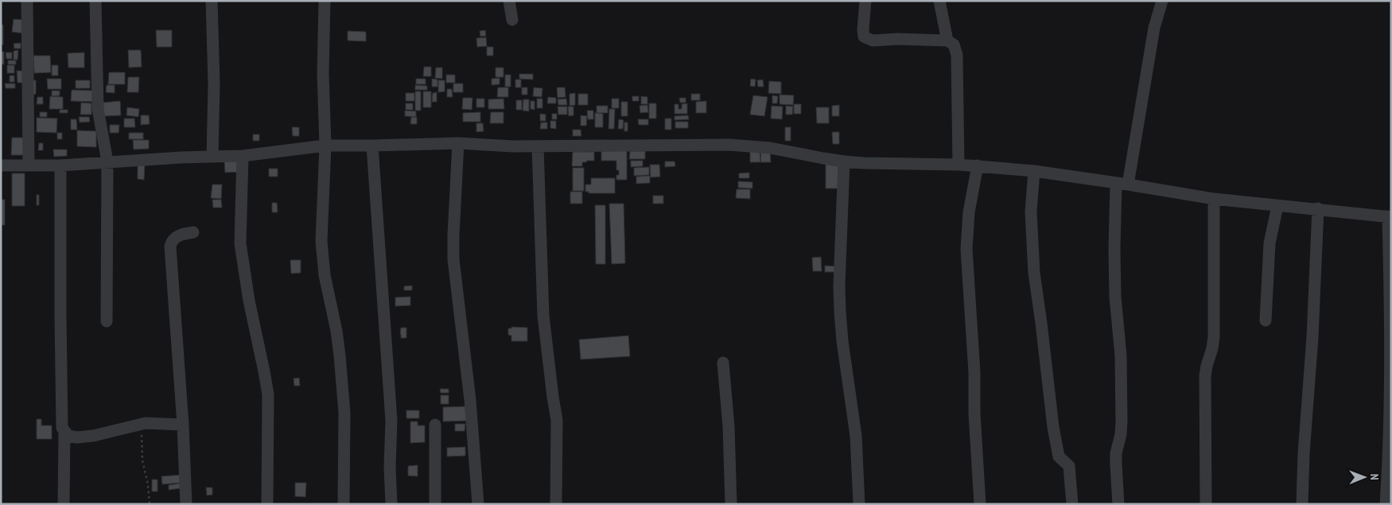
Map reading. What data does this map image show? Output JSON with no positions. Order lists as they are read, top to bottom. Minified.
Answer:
{"north":"right"}
